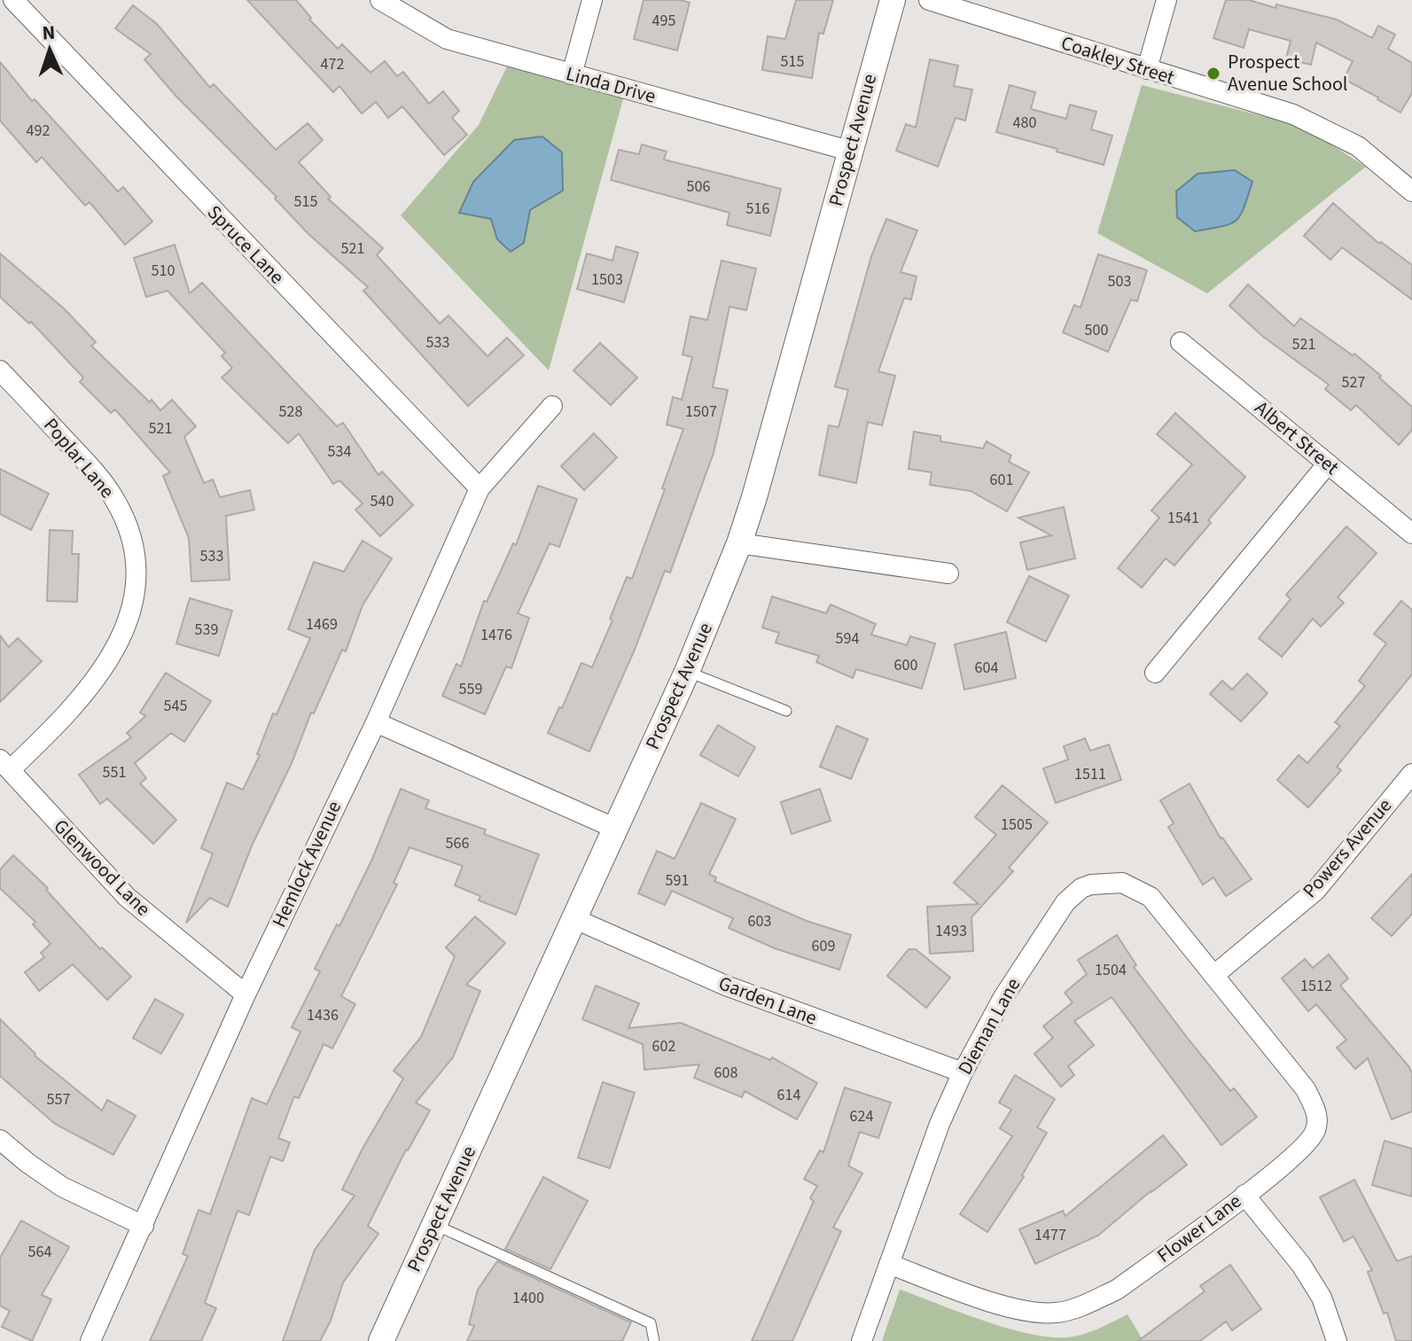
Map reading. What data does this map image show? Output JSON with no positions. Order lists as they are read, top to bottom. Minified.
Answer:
{"streets":{"street":["Coakley Street","Linda Drive","Prospect Avenue","Spruce Lane","Albert Street","Poplar Lane","Powers Avenue","Hemlock Avenue","Glenwood Lane","Garden Lane","Dieman Lane","Flower Lane"]},"crossings":[["Linda Drive","Prospect Avenue"],["Prospect Avenue","Garden Lane"],["Spruce Lane","Hemlock Avenue"],["Poplar Lane","Glenwood Lane"],["Powers Avenue","Dieman Lane"],["Powers Avenue","Flower Lane"],["Hemlock Avenue","Glenwood Lane"],["Garden Lane","Dieman Lane"],["Dieman Lane","Flower Lane"]],"places":["Prospect Avenue School"],"house_numbers":["495","515","472","480","492","506","515","516","521","510","1503","503","500","533","521","527","528","1507","521","534","601","540","1541","533","1469","539","1476","594","600","604","559","545","551","1511","1505","566","591","603","1493","609","1504","1512","1436","602","608","614","557","624","1477","564","1400"],"north":"top"}
